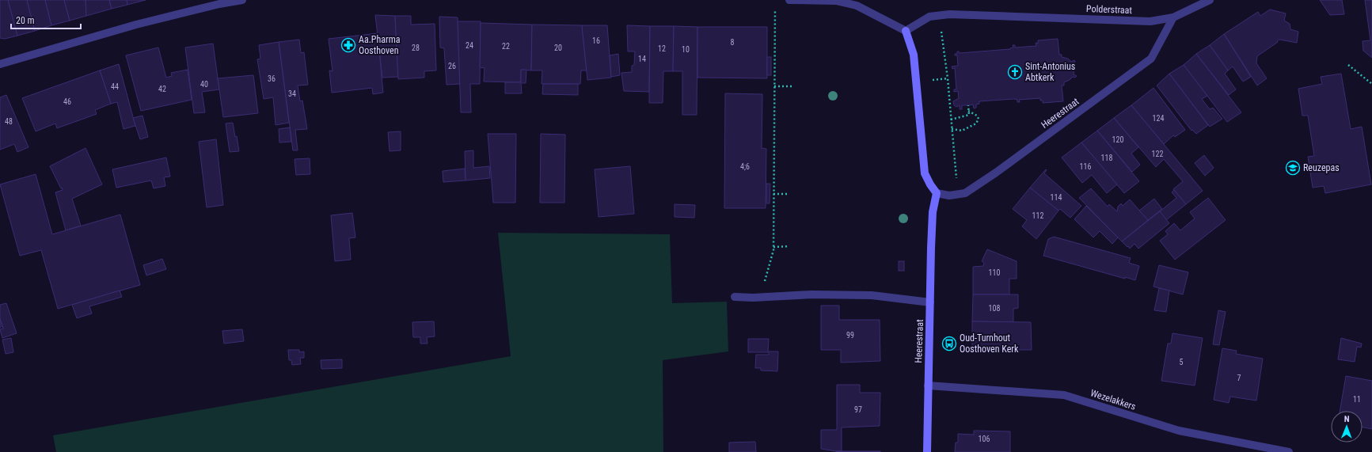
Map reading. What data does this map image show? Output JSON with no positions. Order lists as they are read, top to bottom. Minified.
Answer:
{"streets":{"street":["Polderstraat","Heerestraat","Wezelakkers"]},"crossings":[["Polderstraat","Heerestraat"],["Heerestraat","Wezelakkers"]],"places":{"pharmacy":["Aa.Pharma Oosthoven"],"church":["Sint-Antonius Abtkerk"],"school or university":["Reuzepas"],"bus stop":["Oud-Turnhout Oosthoven Kerk"]},"house_numbers":["16","8","24","22","28","20","12","10","14","26","36","40","44","42","34","46","124","48","120","122","118","4;6","116","114","112","110","108","99","5","7","11","97","106"],"scale_bar":"20 m","north":"top"}
